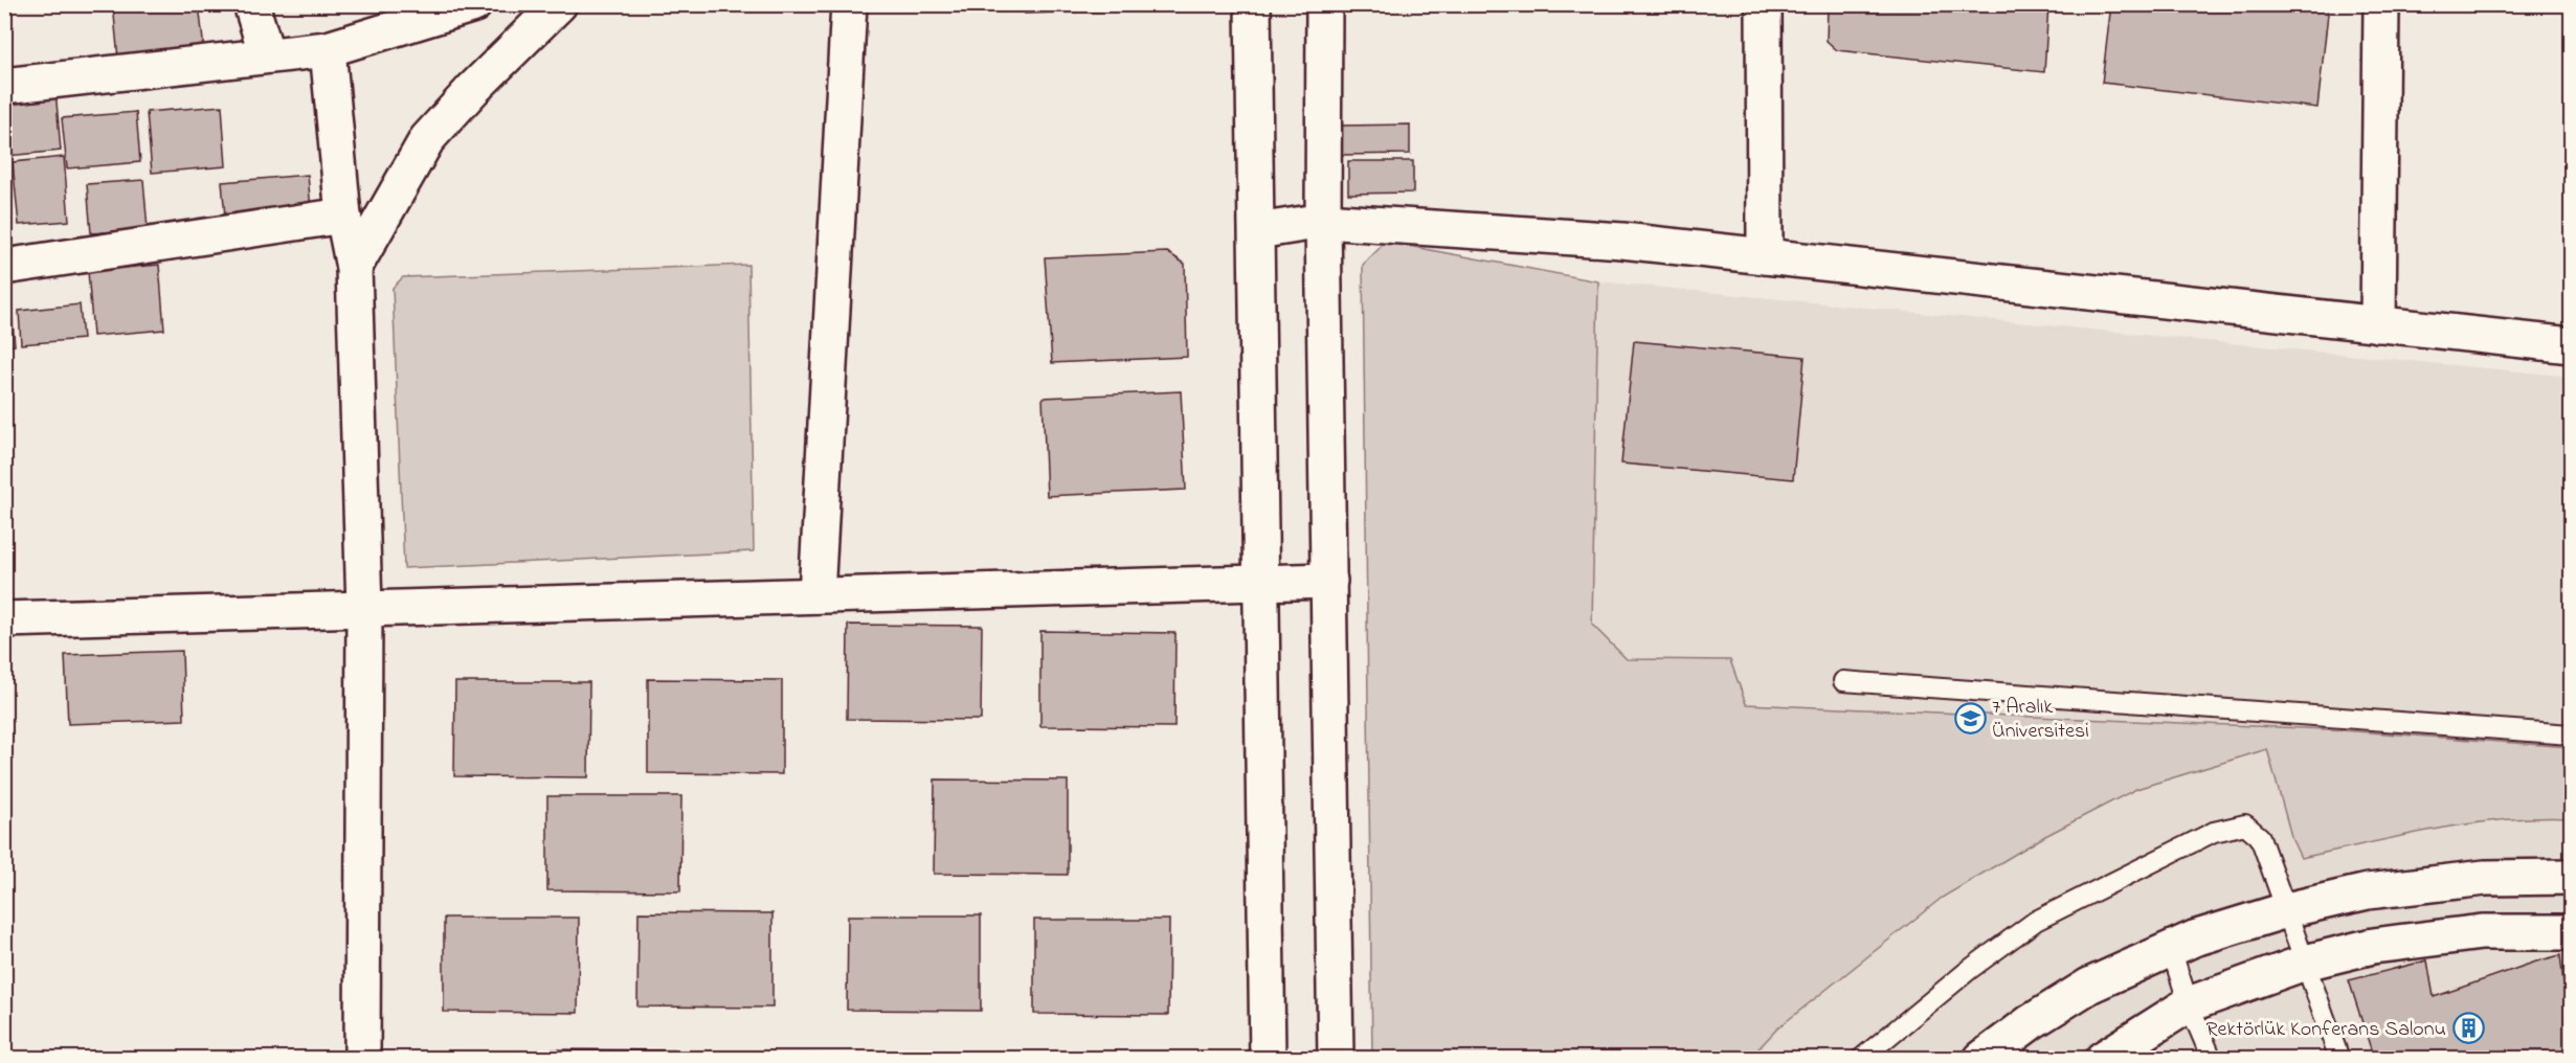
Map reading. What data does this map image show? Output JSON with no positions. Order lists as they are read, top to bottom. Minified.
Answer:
{"places":{"school or university":["7 Aralık Üniversitesi"],"building":["Rektörlük Konferans Salonu"]}}
